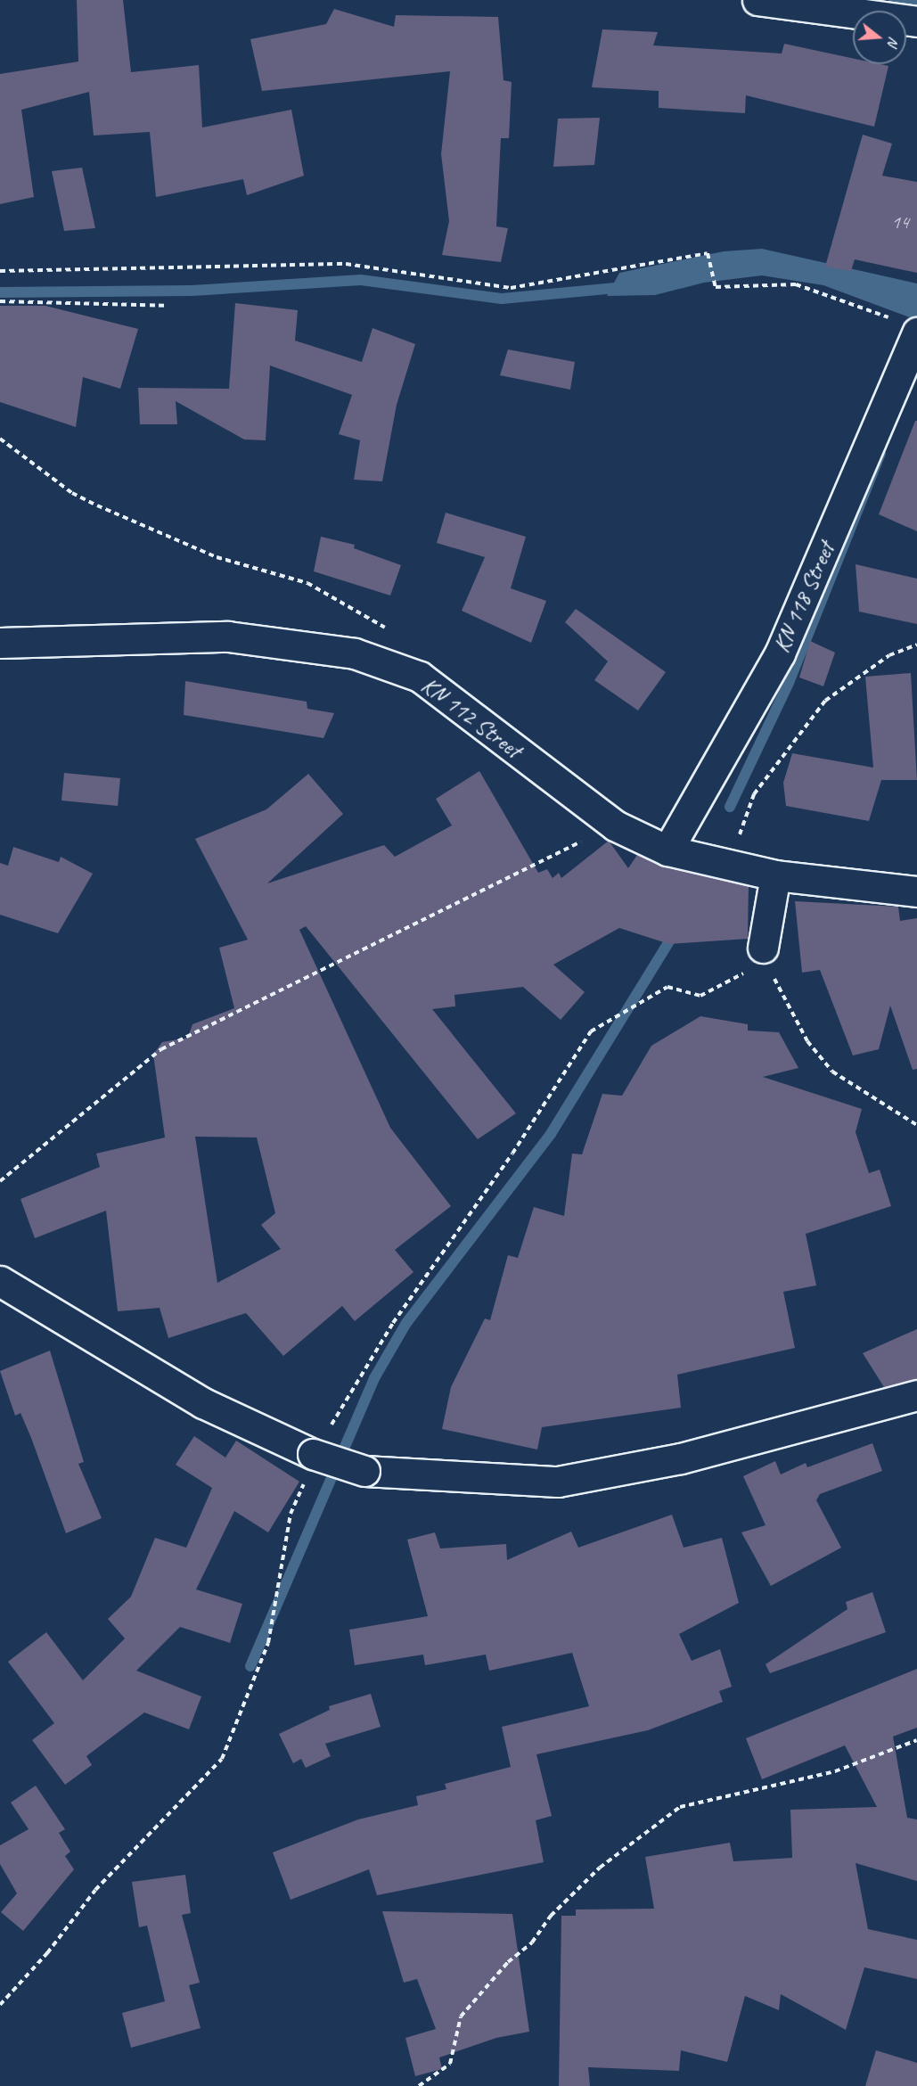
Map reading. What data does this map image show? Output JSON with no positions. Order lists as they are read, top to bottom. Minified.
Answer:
{"streets":{"street":["KN 118 Street","KN 112 Street"]},"crossings":[["KN 118 Street","KN 112 Street"]],"house_numbers":["14"],"north":"right"}
